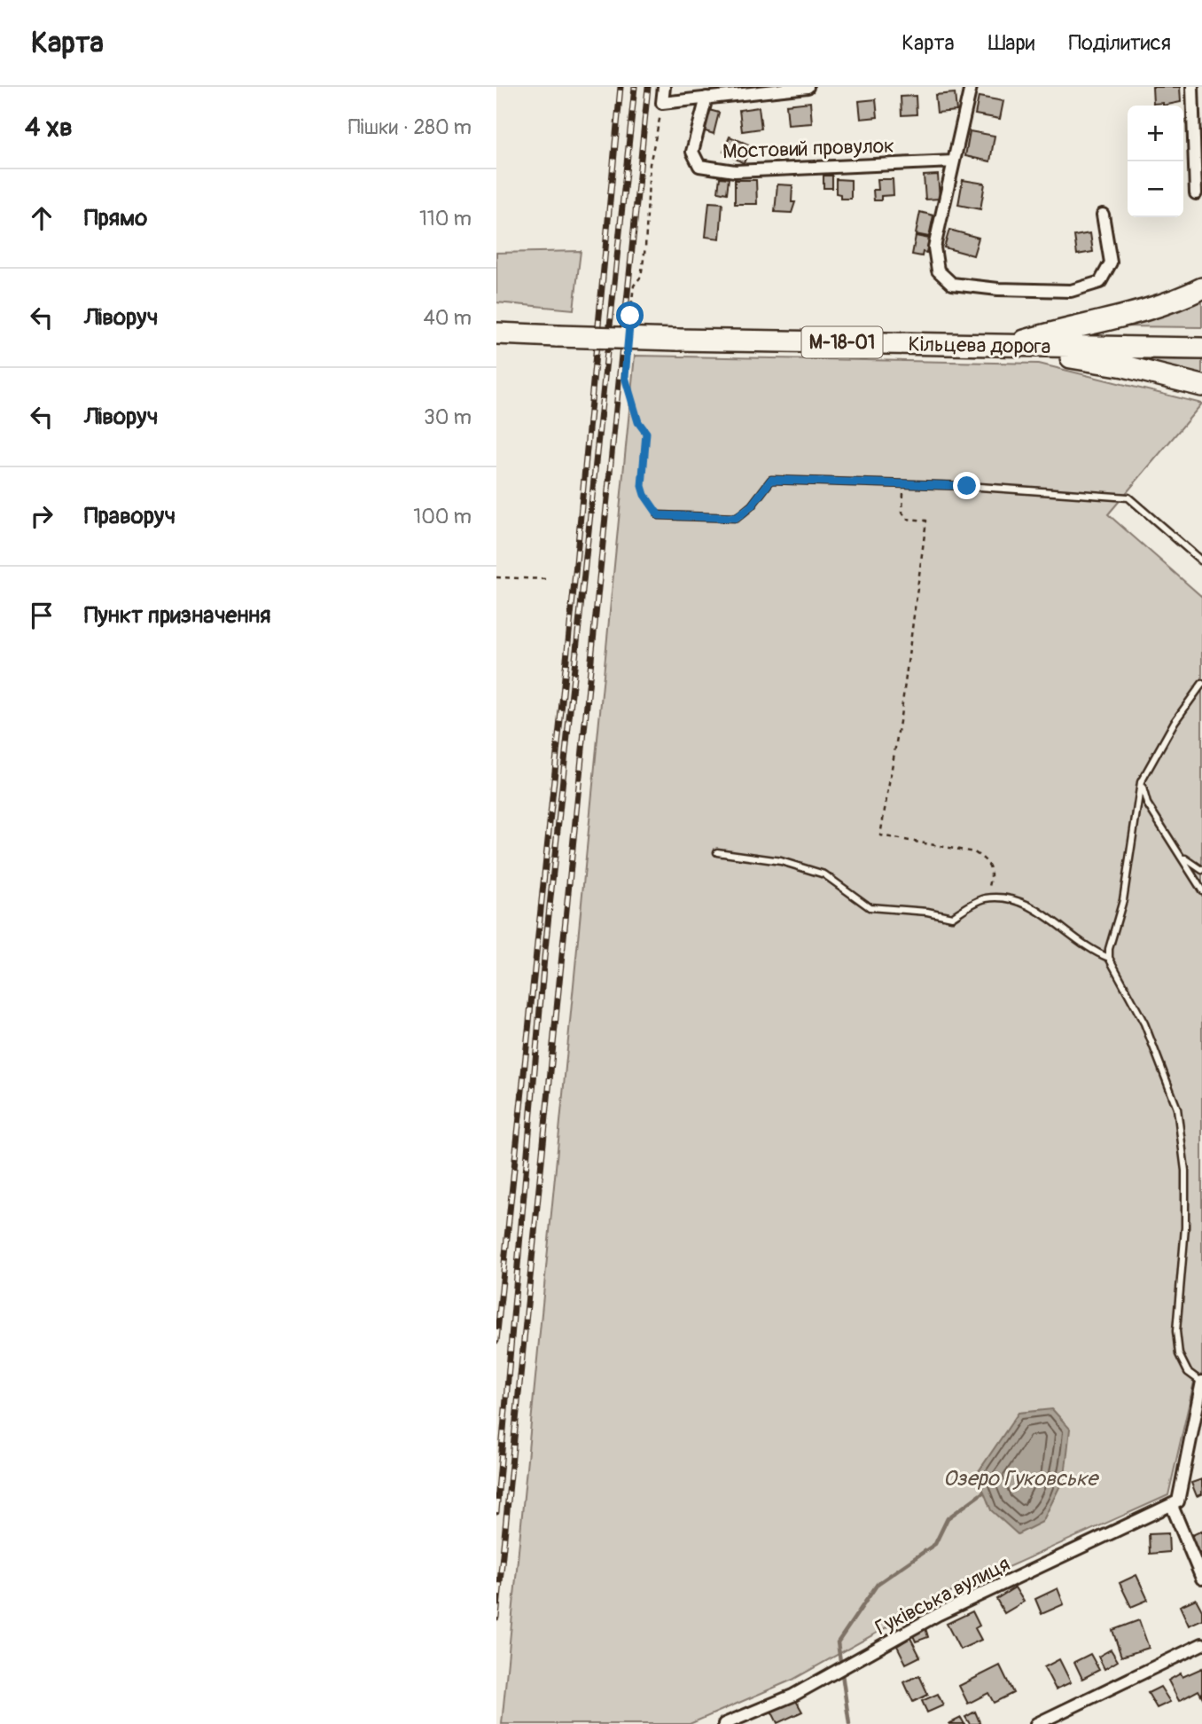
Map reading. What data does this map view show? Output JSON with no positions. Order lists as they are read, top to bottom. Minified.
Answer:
{"streets":{"highway":["М-18-01","Кільцева дорога"],"street":["Мостовий провулок","Гуківська вулиця"]},"crossings":[["М-18-01","Кільцева дорога"]],"water":["Озеро Гуковське"],"page":{"header":"Карта","nav":["Карта","Шари","Поділитися"],"heading":["4 хв","Пішки · 280 m"],"map_buttons":["+","−"],"list":[["Прямо","110 m"],["Ліворуч","40 m"],["Ліворуч","30 m"],["Праворуч","100 m"],"Пункт призначення"]}}
